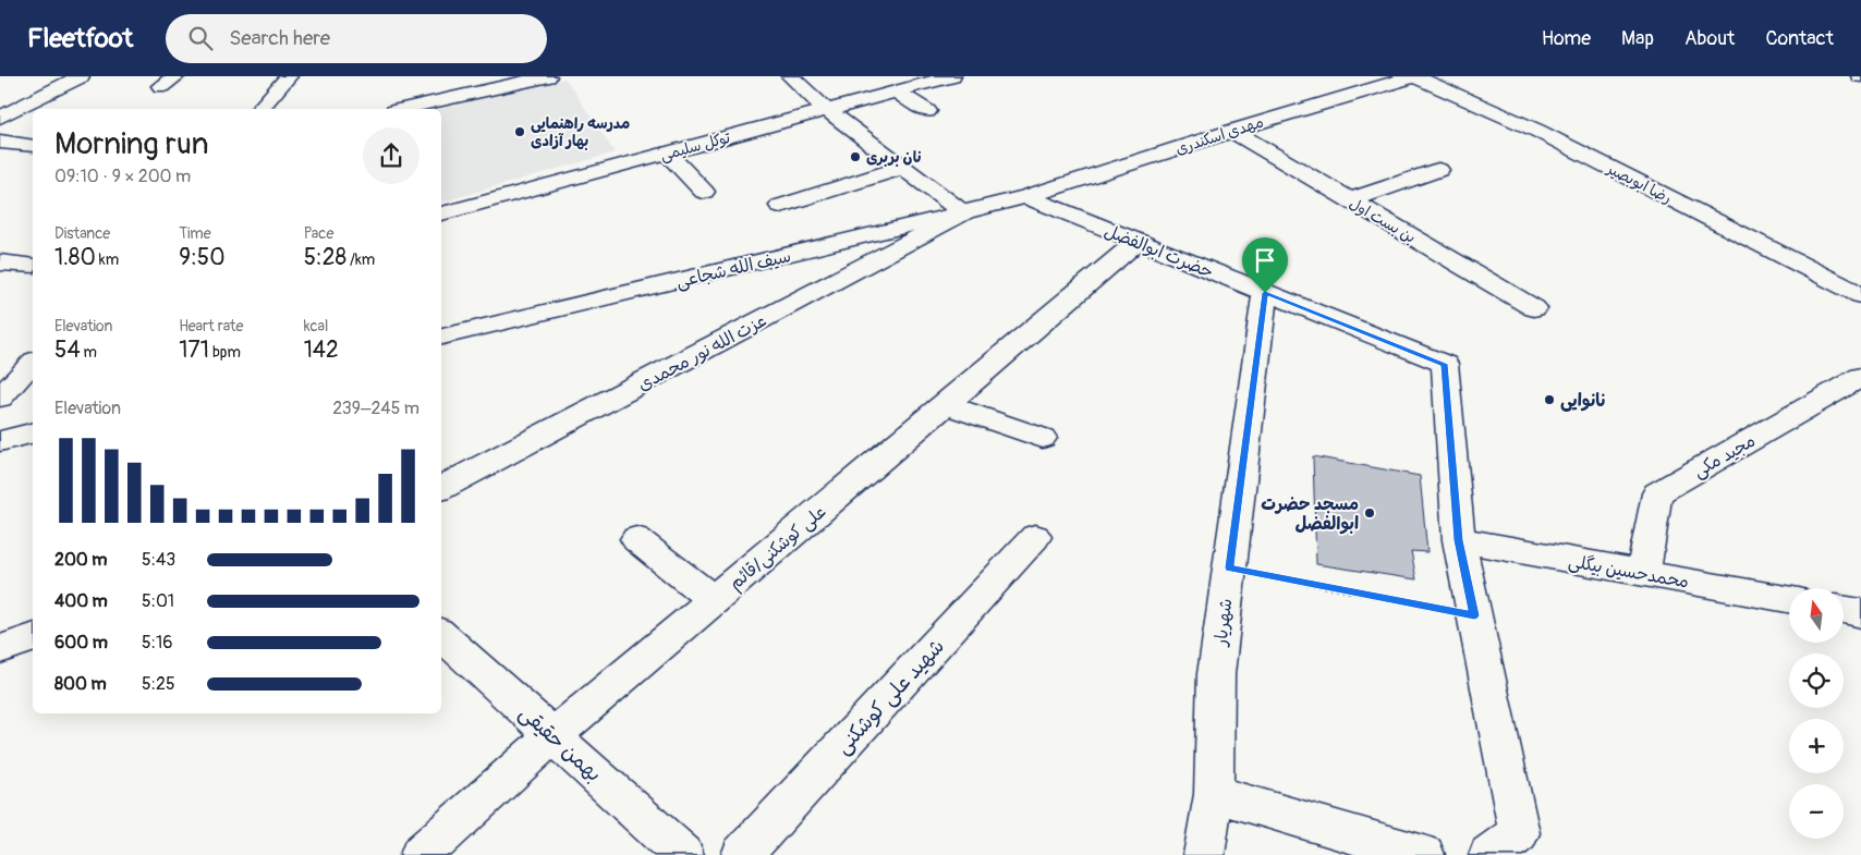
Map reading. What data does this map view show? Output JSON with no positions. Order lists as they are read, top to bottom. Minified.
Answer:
{"streets":{"street":["مهدی اسکندری","توکل سلیمی","رضا ابوبصیر","بن بست اول","حضرت ابوالفضل","سیف الله شجاعی","عزت الله نور محمدی","مجید مکی","علی کوشکنی/قائم","محمدحسین بیگلی","شهریار","شهید علی کوشکنی","بهمن حقیقی"]},"crossings":[["مهدی اسکندری","رضا ابوبصیر"],["مهدی اسکندری","بن بست اول"],["مهدی اسکندری","حضرت ابوالفضل"],["مهدی اسکندری","سیف الله شجاعی"],["حضرت ابوالفضل","سیف الله شجاعی"],["حضرت ابوالفضل","علی کوشکنی/قائم"],["حضرت ابوالفضل","محمدحسین بیگلی"],["حضرت ابوالفضل","شهریار"],["سیف الله شجاعی","عزت الله نور محمدی"],["مجید مکی","محمدحسین بیگلی"],["علی کوشکنی/قائم","بهمن حقیقی"]],"places":["مدرسه راهنمایی بهار آزادی","نان بربری","نانوایی","مسجد حضرت ابوالفضل"],"north":"top","page":{"header":"Fleetfoot","search":"Search here","nav":["Home","Map","About","Contact"],"heading":["Morning run","09:10 · 9 × 200 m"],"stats":[["Distance","1.80 km"],["Time","9:50"],["Pace","5:28 /km"],["Elevation","54 m"],["Heart rate","171 bpm"],["kcal","142"]],"chart":["Elevation","239–245 m"],"list":[{"name":"200 m","note":"5:43"},{"name":"400 m","note":"5:01"},{"name":"600 m","note":"5:16"},{"name":"800 m","note":"5:25"}],"map_buttons":["+","−"]}}
